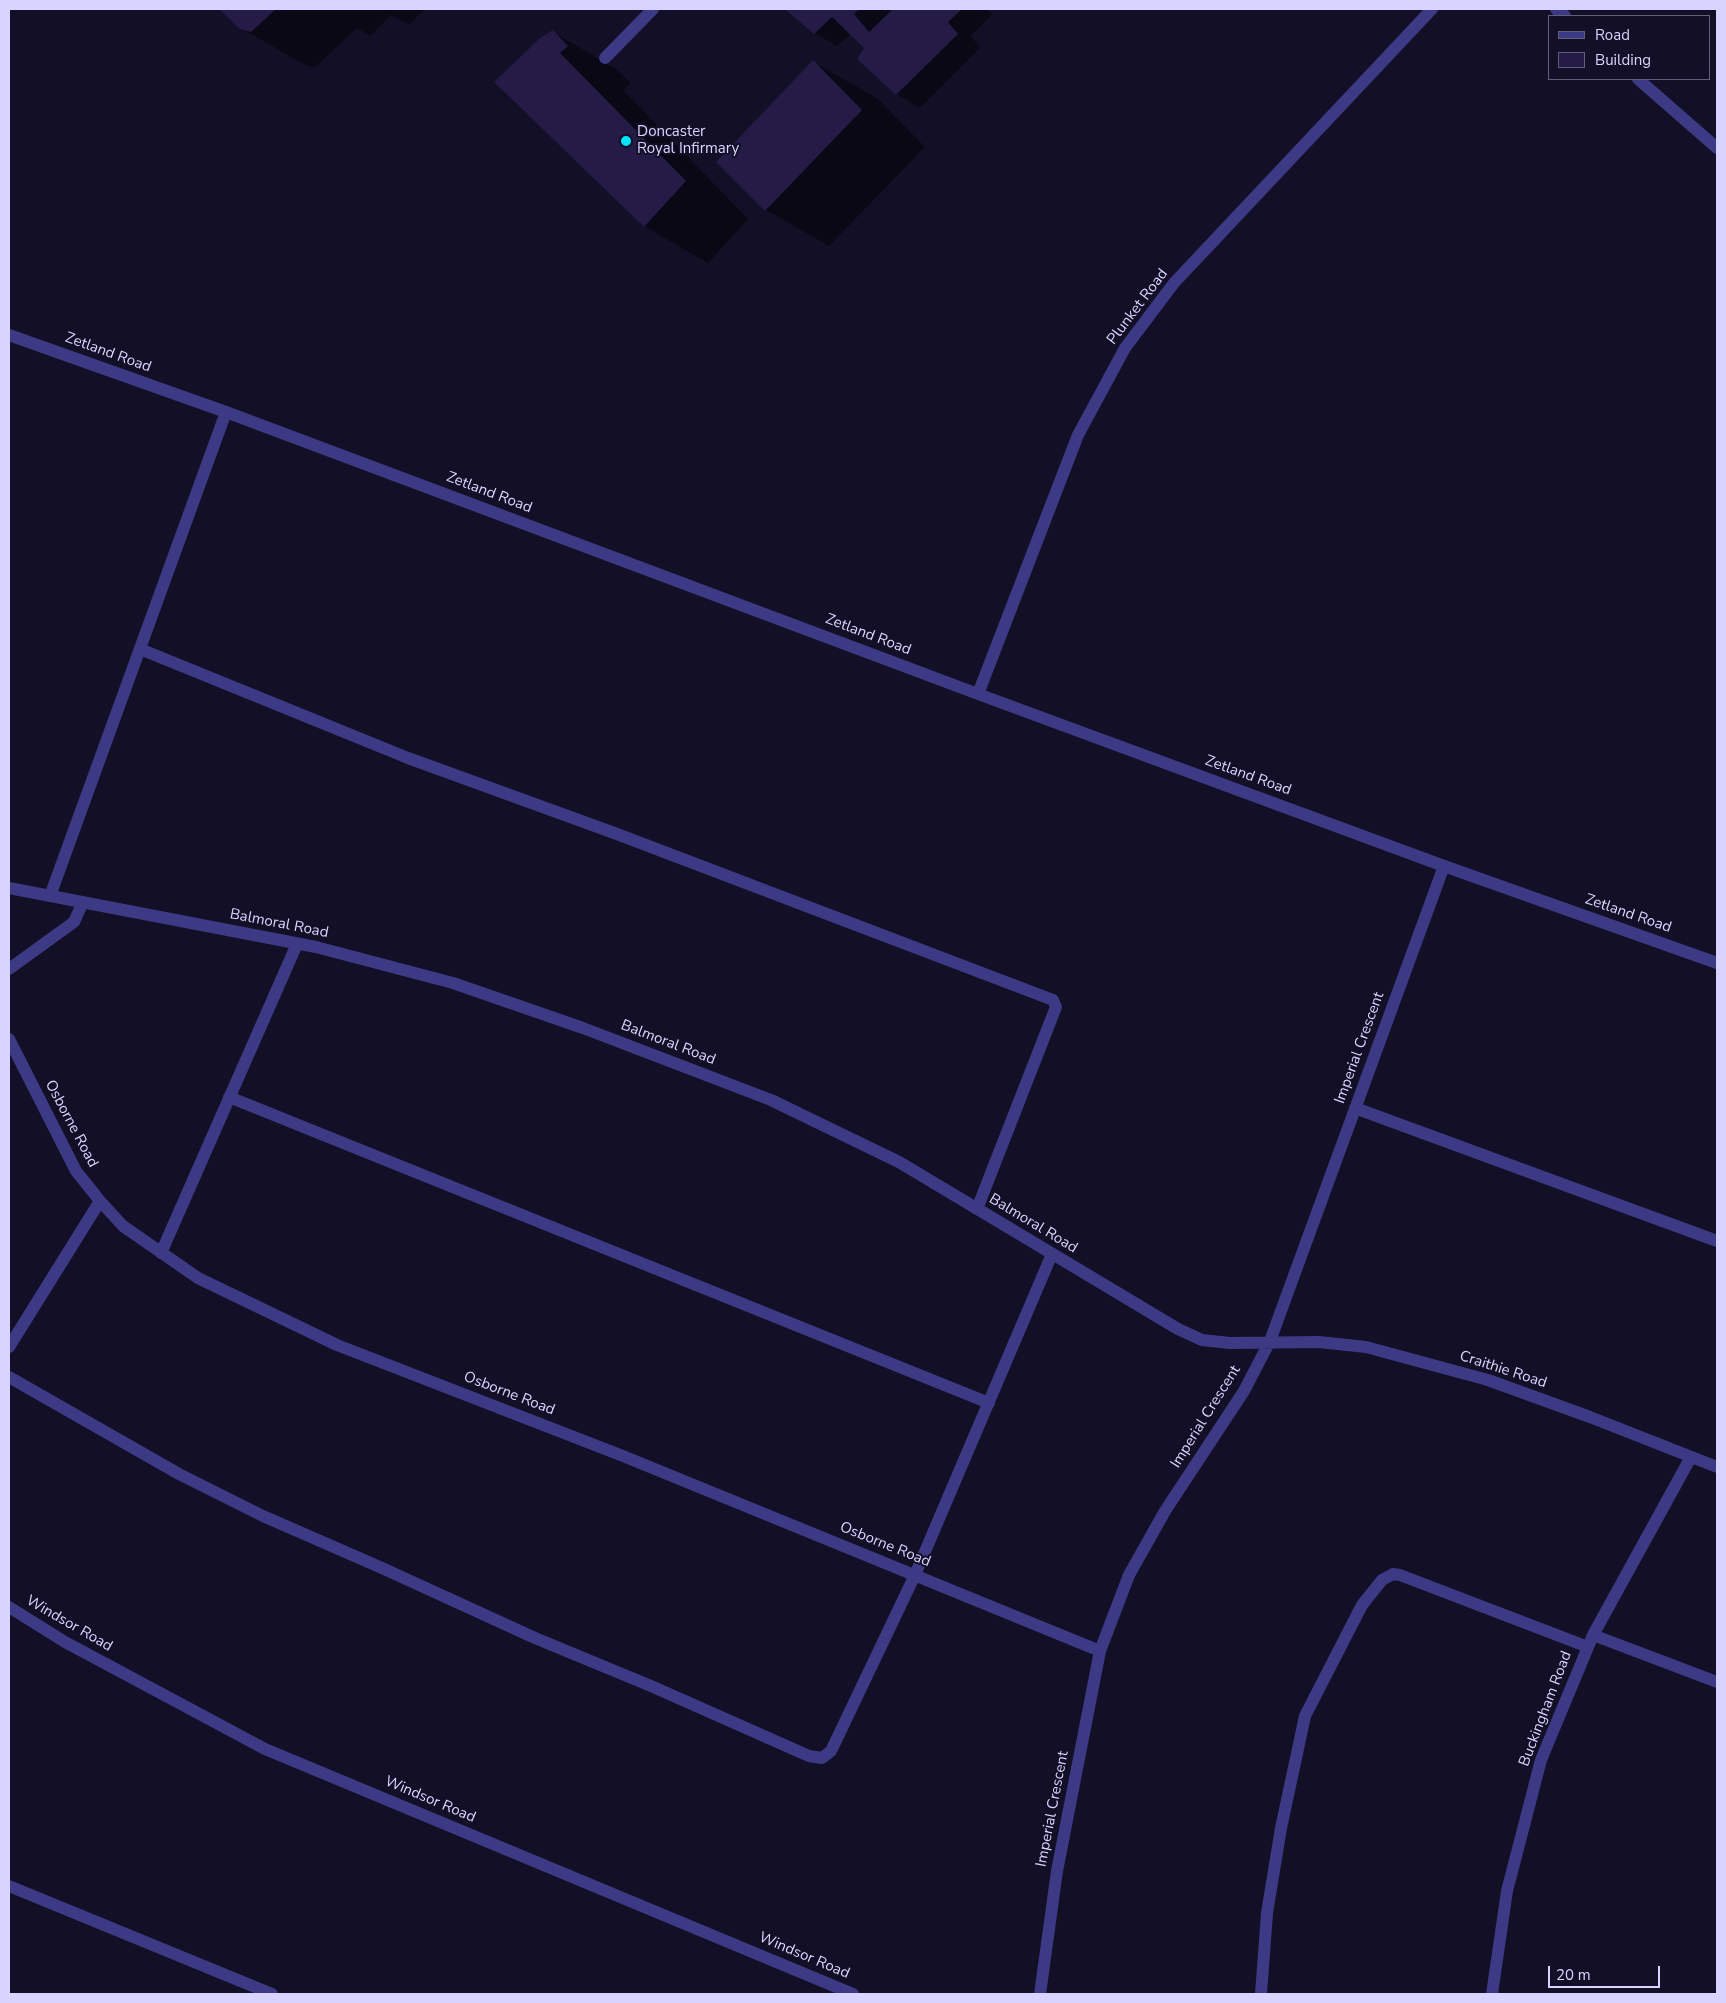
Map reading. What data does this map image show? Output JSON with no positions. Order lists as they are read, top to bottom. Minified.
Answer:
{"streets":{"street":["Plunket Road","Zetland Road","Balmoral Road","Imperial Crescent","Osborne Road","Craithie Road","Windsor Road","Buckingham Road"]},"crossings":[["Plunket Road","Zetland Road"],["Zetland Road","Imperial Crescent"],["Balmoral Road","Imperial Crescent"],["Balmoral Road","Craithie Road"],["Imperial Crescent","Osborne Road"],["Imperial Crescent","Craithie Road"],["Craithie Road","Buckingham Road"]],"places":["Doncaster Royal Infirmary"],"legend":["Road","Building"],"scale_bar":"20 m"}
